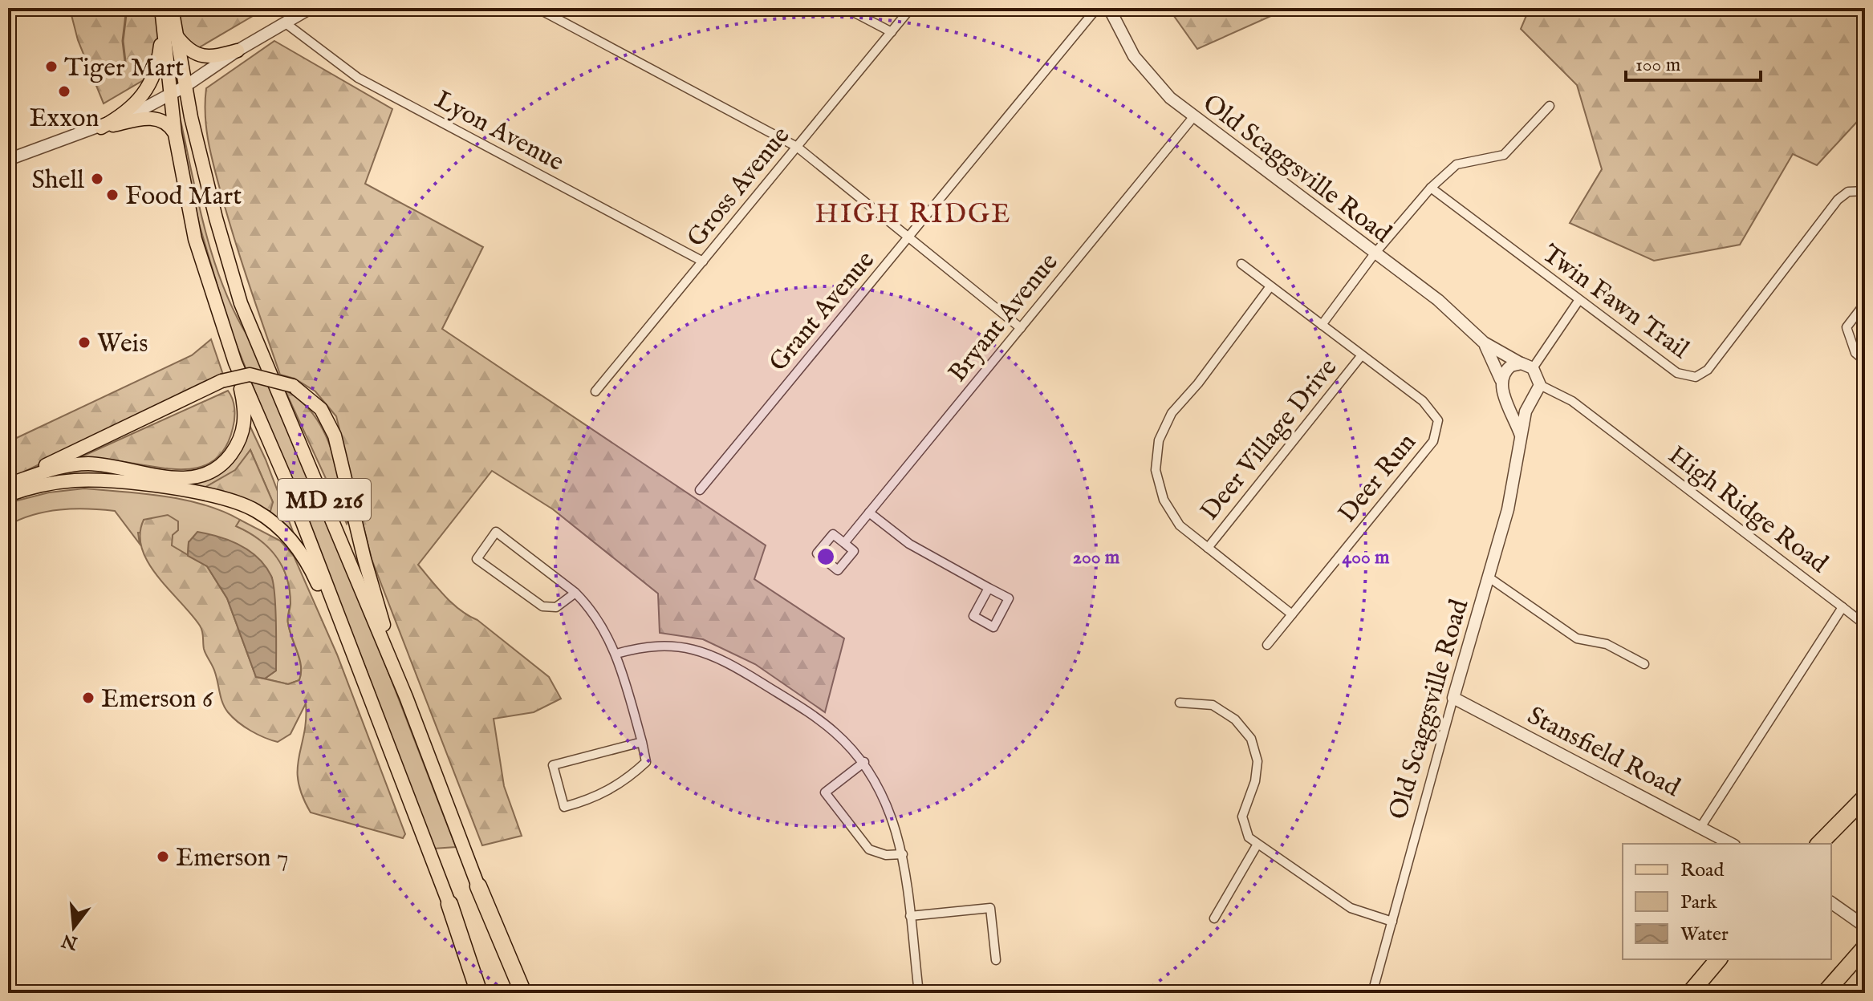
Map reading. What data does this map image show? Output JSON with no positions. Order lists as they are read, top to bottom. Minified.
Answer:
{"streets":{"main road":["MD 216"],"street":["Lyon Avenue","Old Scaggsville Road","Gross Avenue","Twin Fawn Trail","Grant Avenue","Bryant Avenue","Deer Village Drive","Deer Run","High Ridge Road","Stansfield Road"]},"crossings":[["Lyon Avenue","Gross Avenue"],["Old Scaggsville Road","Bryant Avenue"],["Old Scaggsville Road","High Ridge Road"],["Old Scaggsville Road","Stansfield Road"],["Deer Village Drive","Deer Run"]],"districts":["HIGH RIDGE"],"places":["Tiger Mart","Exxon","Shell","Food Mart","Weis","Emerson 6","Emerson 7"],"legend":["Road","Park","Water"],"scale_bar":"100 m","north":"bottom","rings":["200 m","400 m"]}
